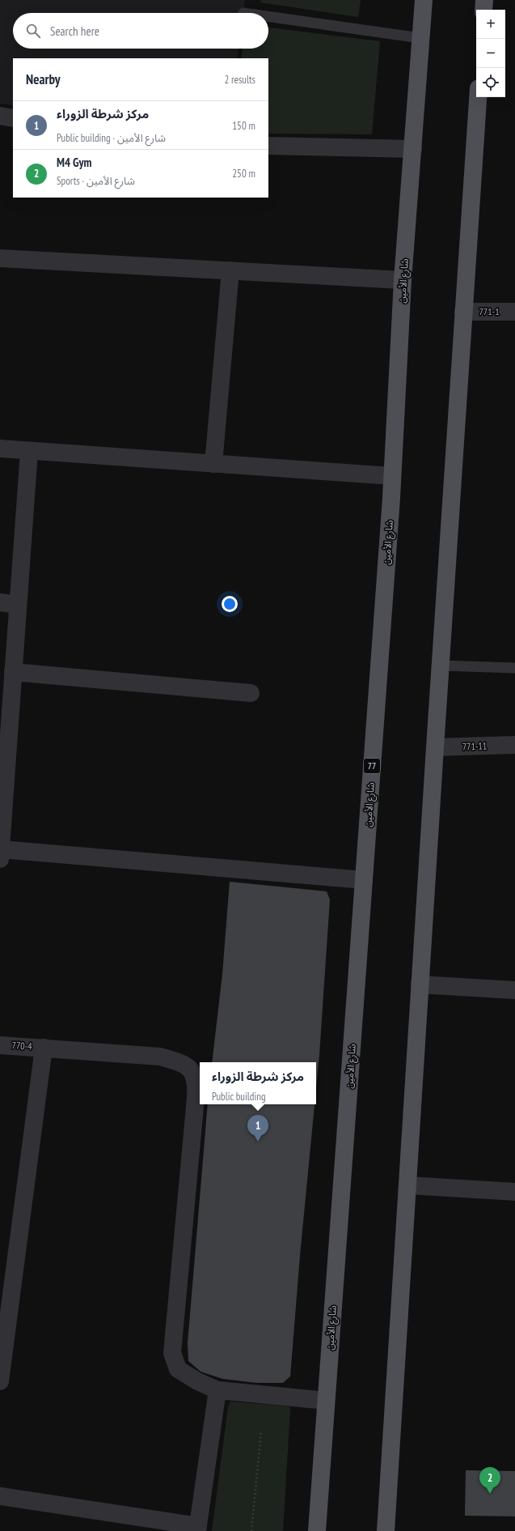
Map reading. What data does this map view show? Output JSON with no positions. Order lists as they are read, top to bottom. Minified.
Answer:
{"streets":{"main road":["شارع الأمين","77"],"street":["771-1","771-11","770-4"]},"page":{"map_buttons":["+","−"],"search":"Search here","heading":["Nearby","2 results"],"list":[{"mark":"1","name":"مركز شرطة الزوراء","note":"Public building · شارع الأمين","value":"150 m"},{"mark":"2","name":"M4 Gym","note":"Sports · شارع الأمين","value":"250 m"}],"popup":["مركز شرطة الزوراء","Public building"],"pins":["1","2"]}}
